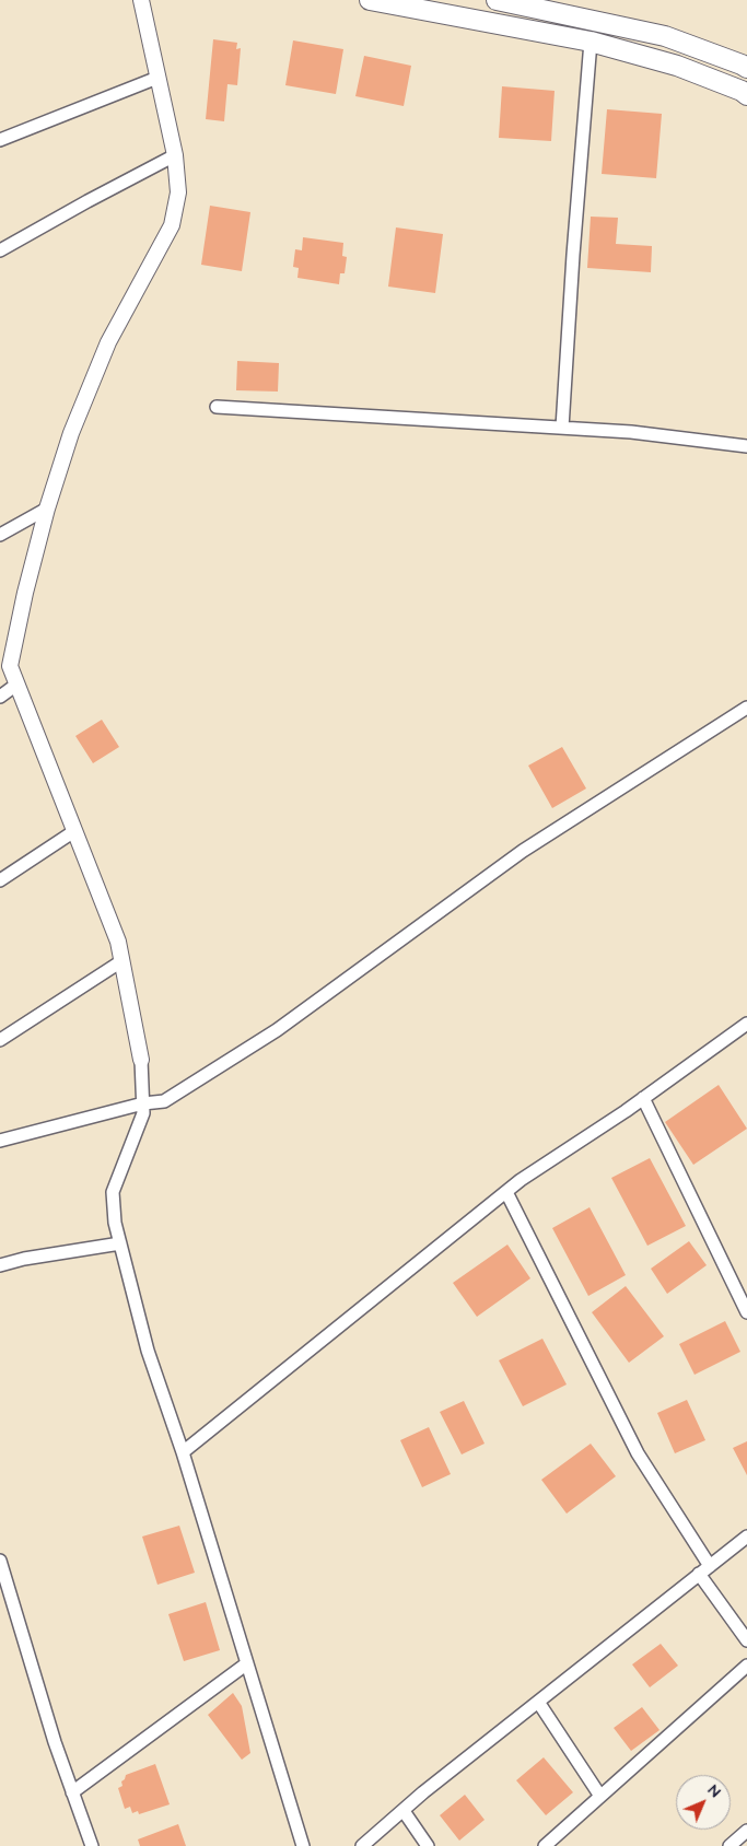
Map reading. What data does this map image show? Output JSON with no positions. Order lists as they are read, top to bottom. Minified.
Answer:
{"north":"top right"}
